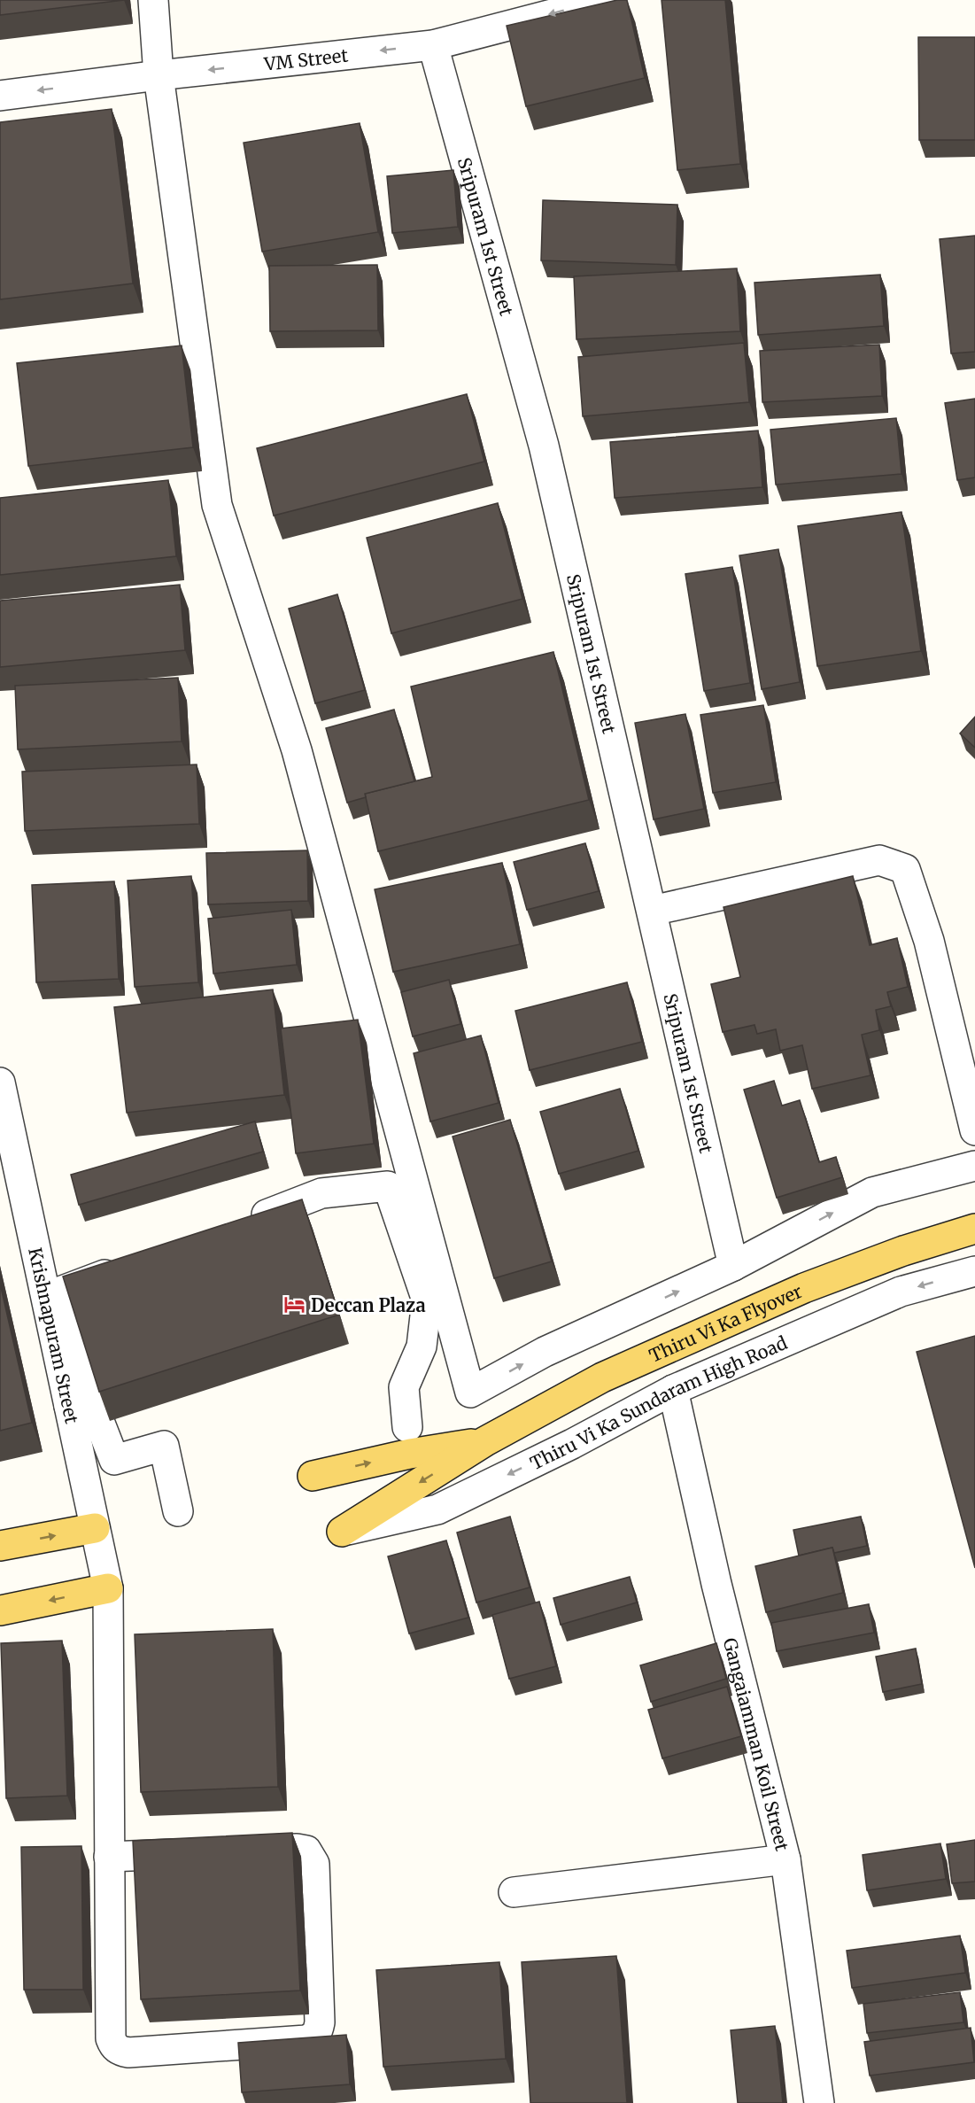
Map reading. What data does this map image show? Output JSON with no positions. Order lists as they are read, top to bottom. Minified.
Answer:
{"streets":{"main road":["Thiru Vi Ka Flyover"],"street":["VM Street","Sripuram 1st Street","Krishnapuram Street","Thiru Vi Ka Sundaram High Road","Gangaiamman Koil Street"]},"crossings":[["VM Street","Sripuram 1st Street"],["Thiru Vi Ka Flyover","Thiru Vi Ka Sundaram High Road"],["Thiru Vi Ka Sundaram High Road","Gangaiamman Koil Street"]],"one_way":["VM Street"],"places":{"hotel":["Deccan Plaza"]}}
